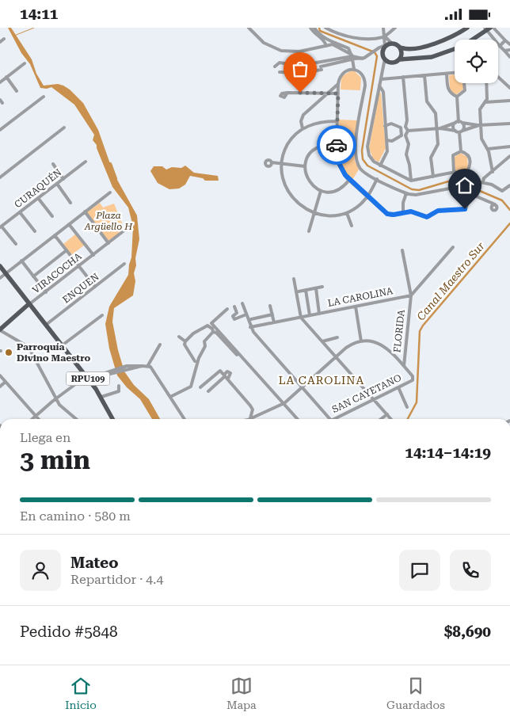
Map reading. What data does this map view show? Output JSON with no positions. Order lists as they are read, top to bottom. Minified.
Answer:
{"streets":{"main road":["VIRACOCHA","RPU109"],"street":["CURAQUÉN","ENQUEN","LA CAROLINA","FLORIDA","SAN CAYETANO"]},"crossings":[["VIRACOCHA","RPU109"],["ENQUEN","RPU109"],["LA CAROLINA","FLORIDA"],["FLORIDA","SAN CAYETANO"]],"districts":["LA CAROLINA"],"water":["Canal Maestro Sur"],"parks":["Plaza Argüello H"],"places":["Parroquía Divino Maestro"],"page":{"status":"14:11","heading":["3 min","Llega en","14:14–14:19"],"panel":["Mateo","Repartidor · 4.4","Pedido #5848","$8,690"],"bar":"En camino · 580 m","tabs":["Inicio","Mapa","Guardados"]}}
